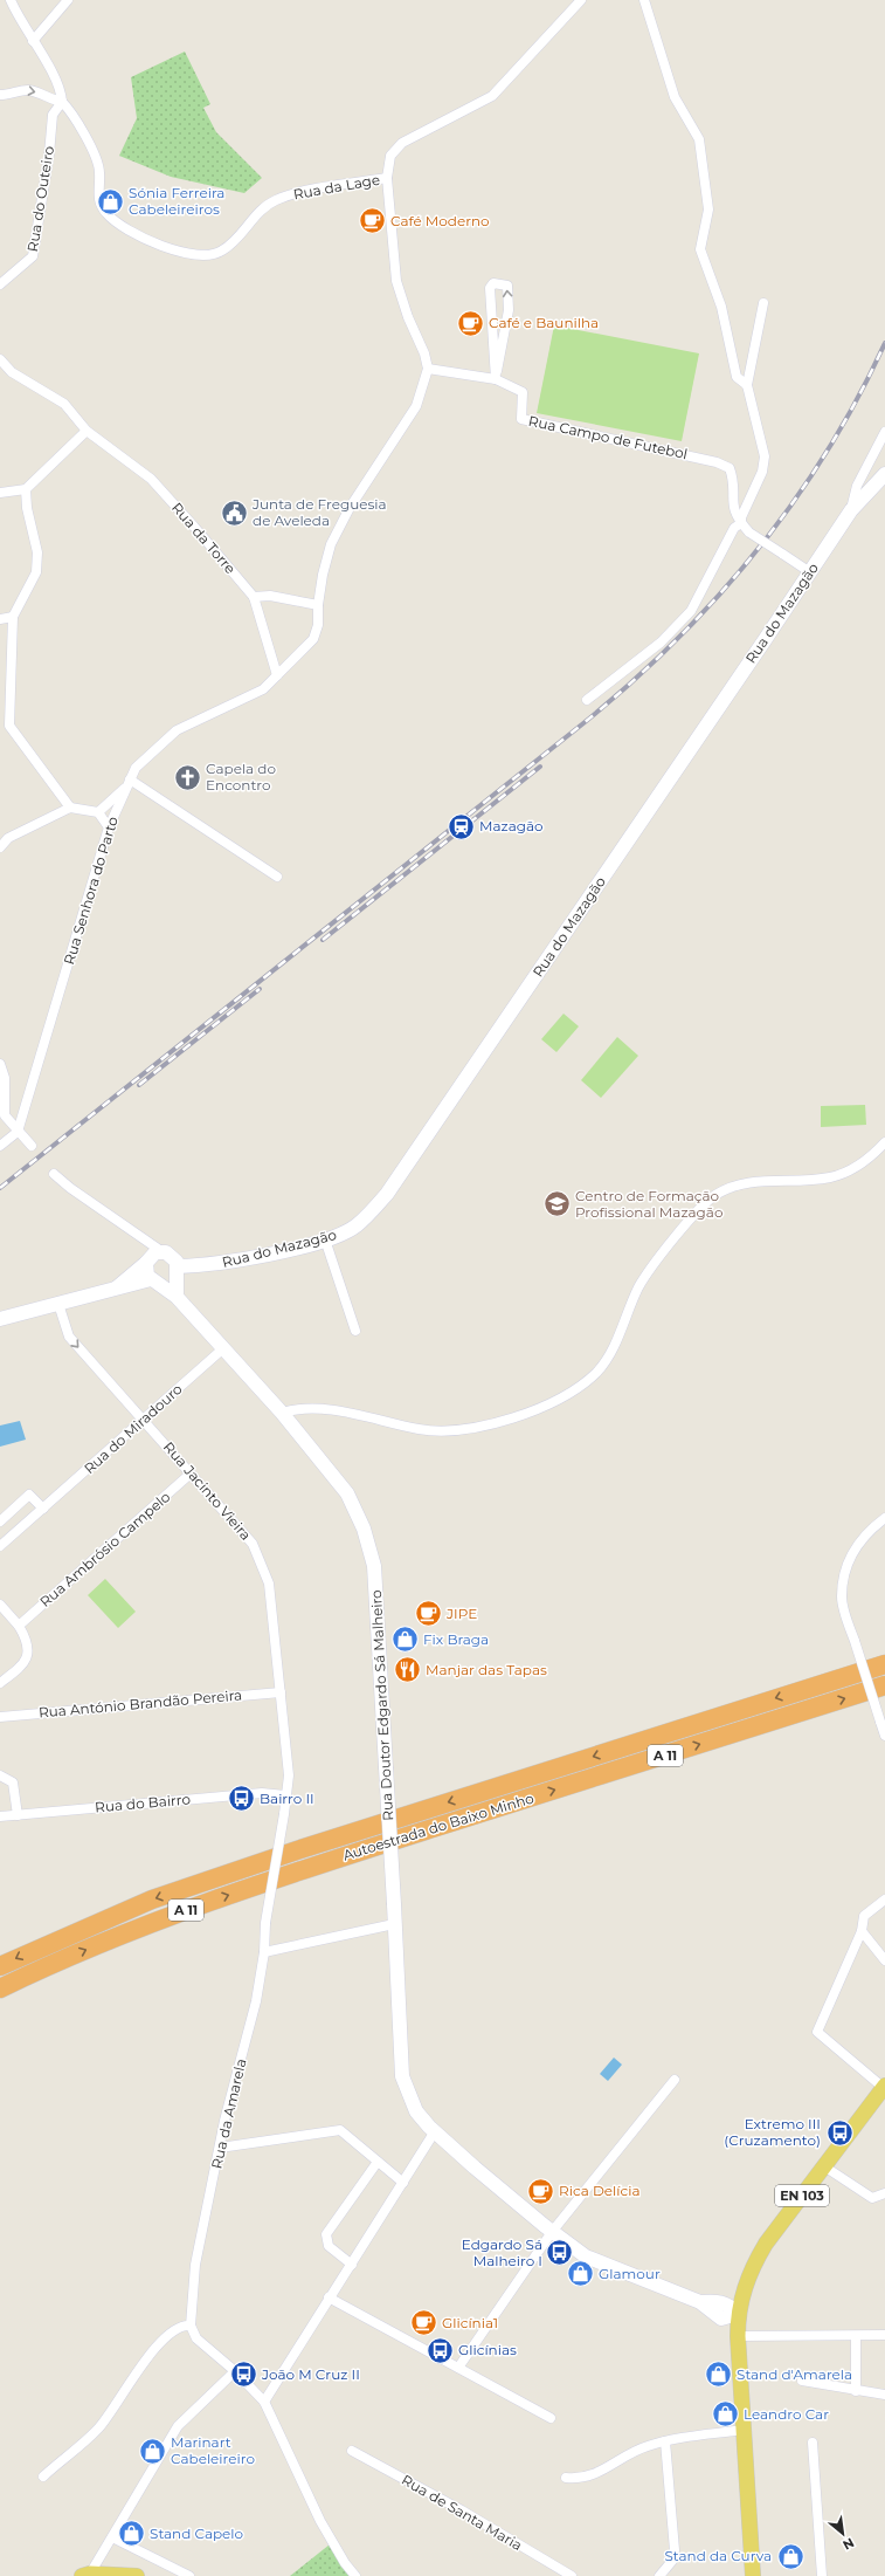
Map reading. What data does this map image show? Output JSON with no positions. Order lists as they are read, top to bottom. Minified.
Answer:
{"streets":{"highway":["A 11","Autoestrada do Baixo Minho"],"main road":["EN 103"],"street":["Rua da Lage","Rua do Outeiro","Rua Campo de Futebol","Rua da Torre","Rua do Mazagão","Rua Senhora do Parto","Rua do Miradouro","Rua Jacinto Vieira","Rua Ambrósio Campelo","Rua António Brandão Pereira","Rua Doutor Edgardo Sá Malheiro","Rua do Bairro","Rua da Amarela","Rua de Santa Maria"]},"crossings":[["Rua da Lage","Rua do Outeiro"],["Rua Campo de Futebol","Rua Senhora do Parto"],["Rua da Torre","Rua Senhora do Parto"],["Rua do Mazagão","Rua Doutor Edgardo Sá Malheiro"],["Rua do Miradouro","Rua Jacinto Vieira"],["Rua do Miradouro","Rua Doutor Edgardo Sá Malheiro"],["Rua Jacinto Vieira","Rua Ambrósio Campelo"],["Rua Jacinto Vieira","Rua António Brandão Pereira"],["Rua Jacinto Vieira","Rua do Bairro"],["Rua Jacinto Vieira","Rua da Amarela"],["Rua Doutor Edgardo Sá Malheiro","EN 103"],["Rua do Bairro","Rua da Amarela"]],"places":{"shop":["Sónia Ferreira Cabeleireiros","Fix Braga","Glamour","Stand d'Amarela","Leandro Car","Marinart Cabeleireiro","Stand Capelo","Stand da Curva"],"cafe":["Café Moderno","Café e Baunilha","JIPE","Rica Delícia","Glicínia1"],"public building":["Junta de Freguesia de Aveleda"],"church":["Capela do Encontro"],"station":["Mazagão"],"school or university":["Centro de Formação Profissional Mazagão"],"restaurant":["Manjar das Tapas"],"bus stop":["Bairro II","Extremo III (Cruzamento)","Edgardo Sá Malheiro I","Glicínias","João M Cruz II"]},"north":"bottom right"}
